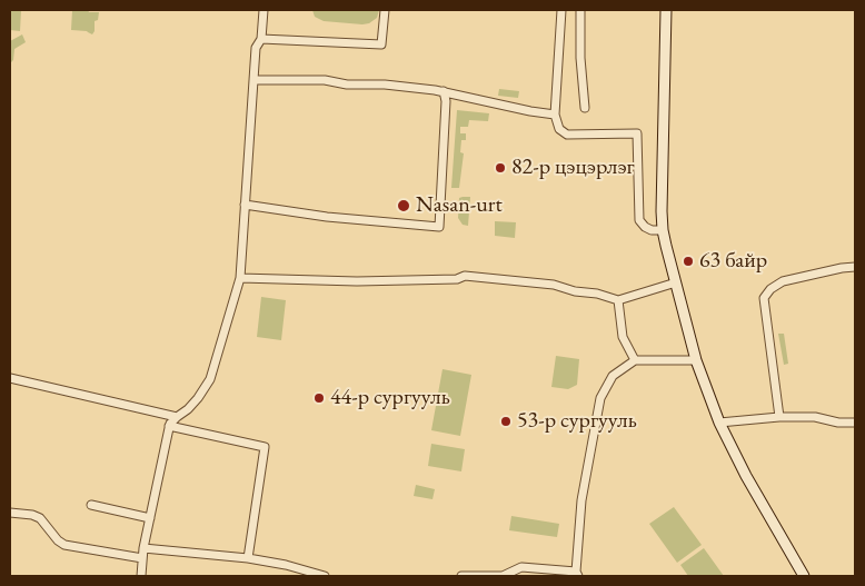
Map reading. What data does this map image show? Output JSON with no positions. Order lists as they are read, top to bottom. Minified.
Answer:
{"places":["82-р цэцэрлэг","Nasan-urt","63 байр","44-р сургууль","53-р сургууль"]}
